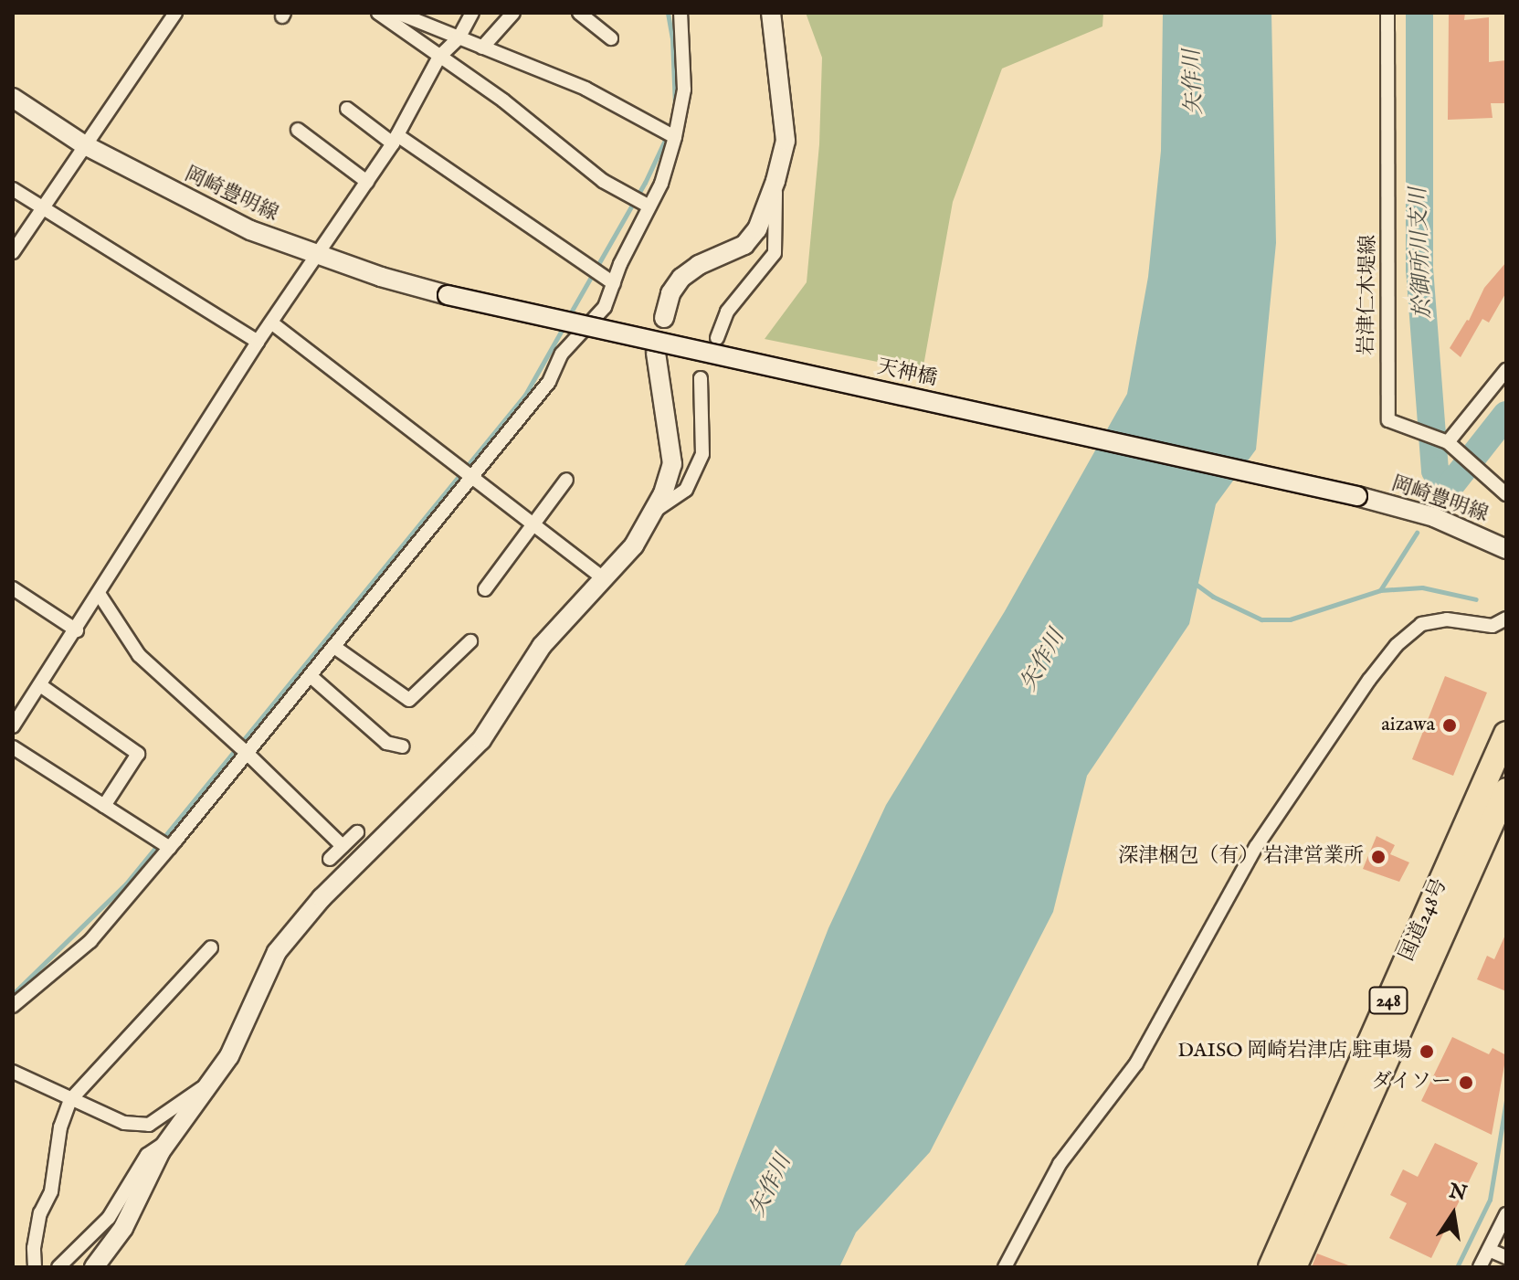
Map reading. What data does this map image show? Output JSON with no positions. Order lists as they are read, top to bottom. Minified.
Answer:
{"streets":{"highway":["国道248号","248"],"main road":["岡崎豊明線","天神橋"],"street":["岩津仁木堤線"]},"crossings":[["岡崎豊明線","天神橋"]],"water":["矢作川","於御所川支川"],"places":["aizawa","深津梱包（有） 岩津営業所","DAISO 岡崎岩津店 駐車場","ダイソー"],"north":"top"}
